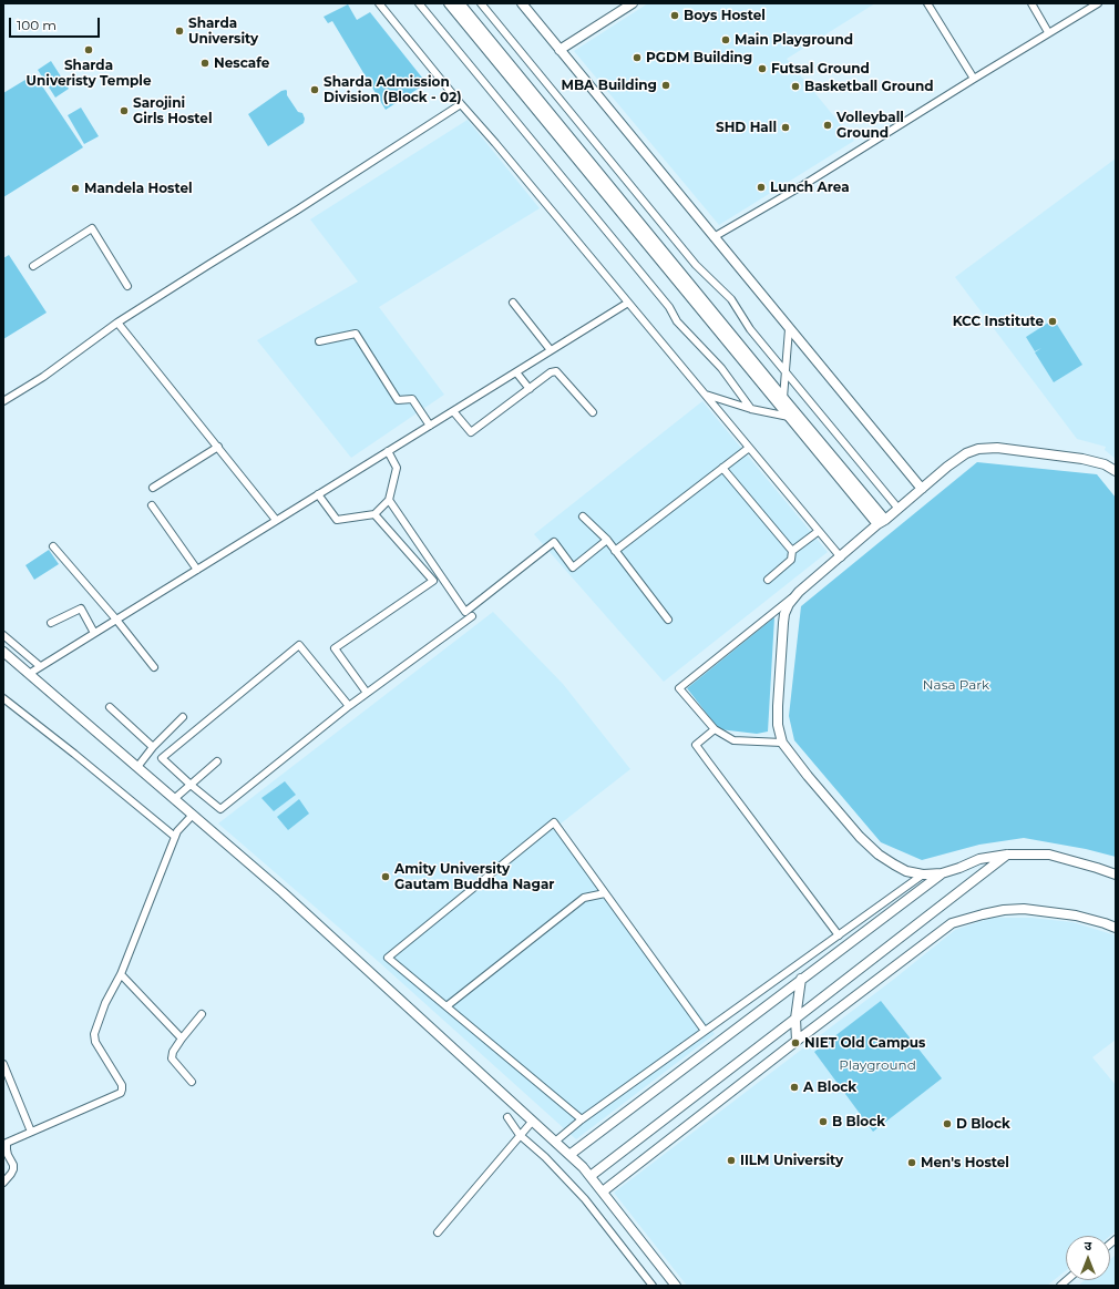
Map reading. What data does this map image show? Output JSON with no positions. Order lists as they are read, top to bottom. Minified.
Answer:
{"parks":["Nasa Park","Playground"],"places":["Boys Hostel","Sharda University","Main Playground","Sharda Univeristy Temple","PGDM Building","Nescafe","Futsal Ground","MBA Building","Basketball Ground","Sharda Admission Division (Block - 02)","Sarojini Girls Hostel","Volleyball Ground","SHD Hall","Lunch Area","Mandela Hostel","KCC Institute","Amity University Gautam Buddha Nagar","NIET Old Campus","A Block","B Block","D Block","IILM University","Men's Hostel"],"scale_bar":"100 m","north":"top"}
